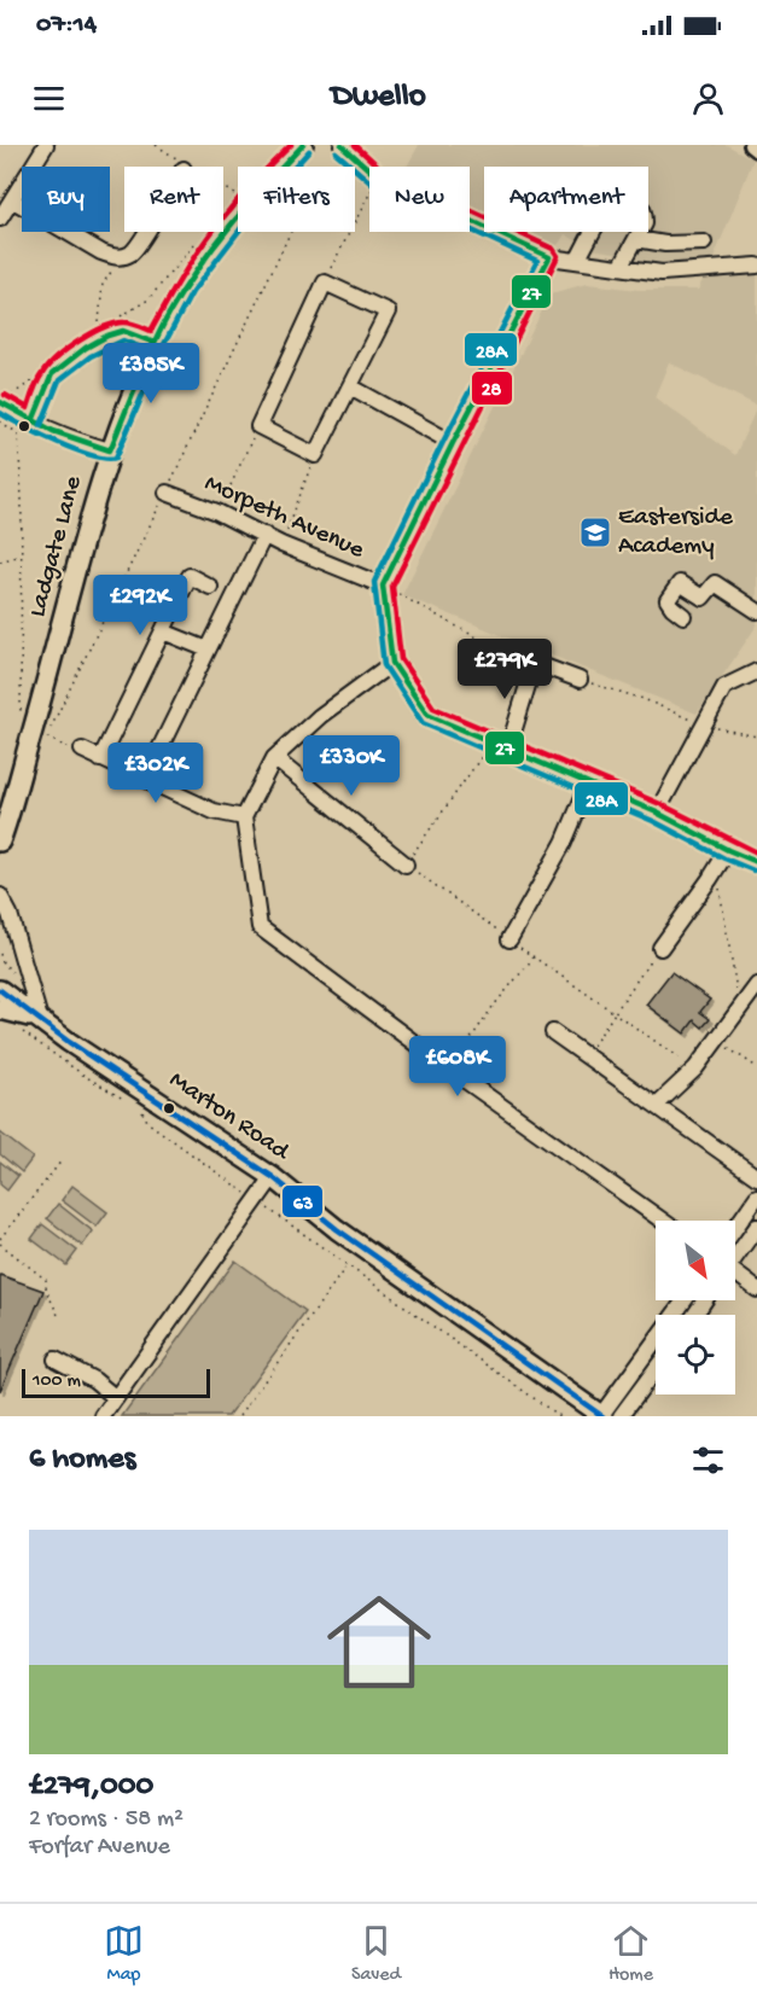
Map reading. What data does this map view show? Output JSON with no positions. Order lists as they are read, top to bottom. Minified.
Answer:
{"streets":{"main road":["Ladgate Lane","Marton Road"],"street":["Morpeth Avenue"]},"places":{"school or university":["Easterside Academy"]},"lines":["transit line 27","transit line 28","transit line 28A","transit line 63"],"scale_bar":"100 m","north":"bottom right","page":{"status":"07:14","header":"Dwello","chip":["Buy","Rent","Filters","New","Apartment"],"price":["£385K","£292K","£279K","£330K","£302K","£608K"],"scale":"100 m","heading":"6 homes","list":[{"name":"£279,000","note":"2 rooms · 58 m² · Forfar Avenue"}],"tabs":["Map","Saved","Home"]}}
